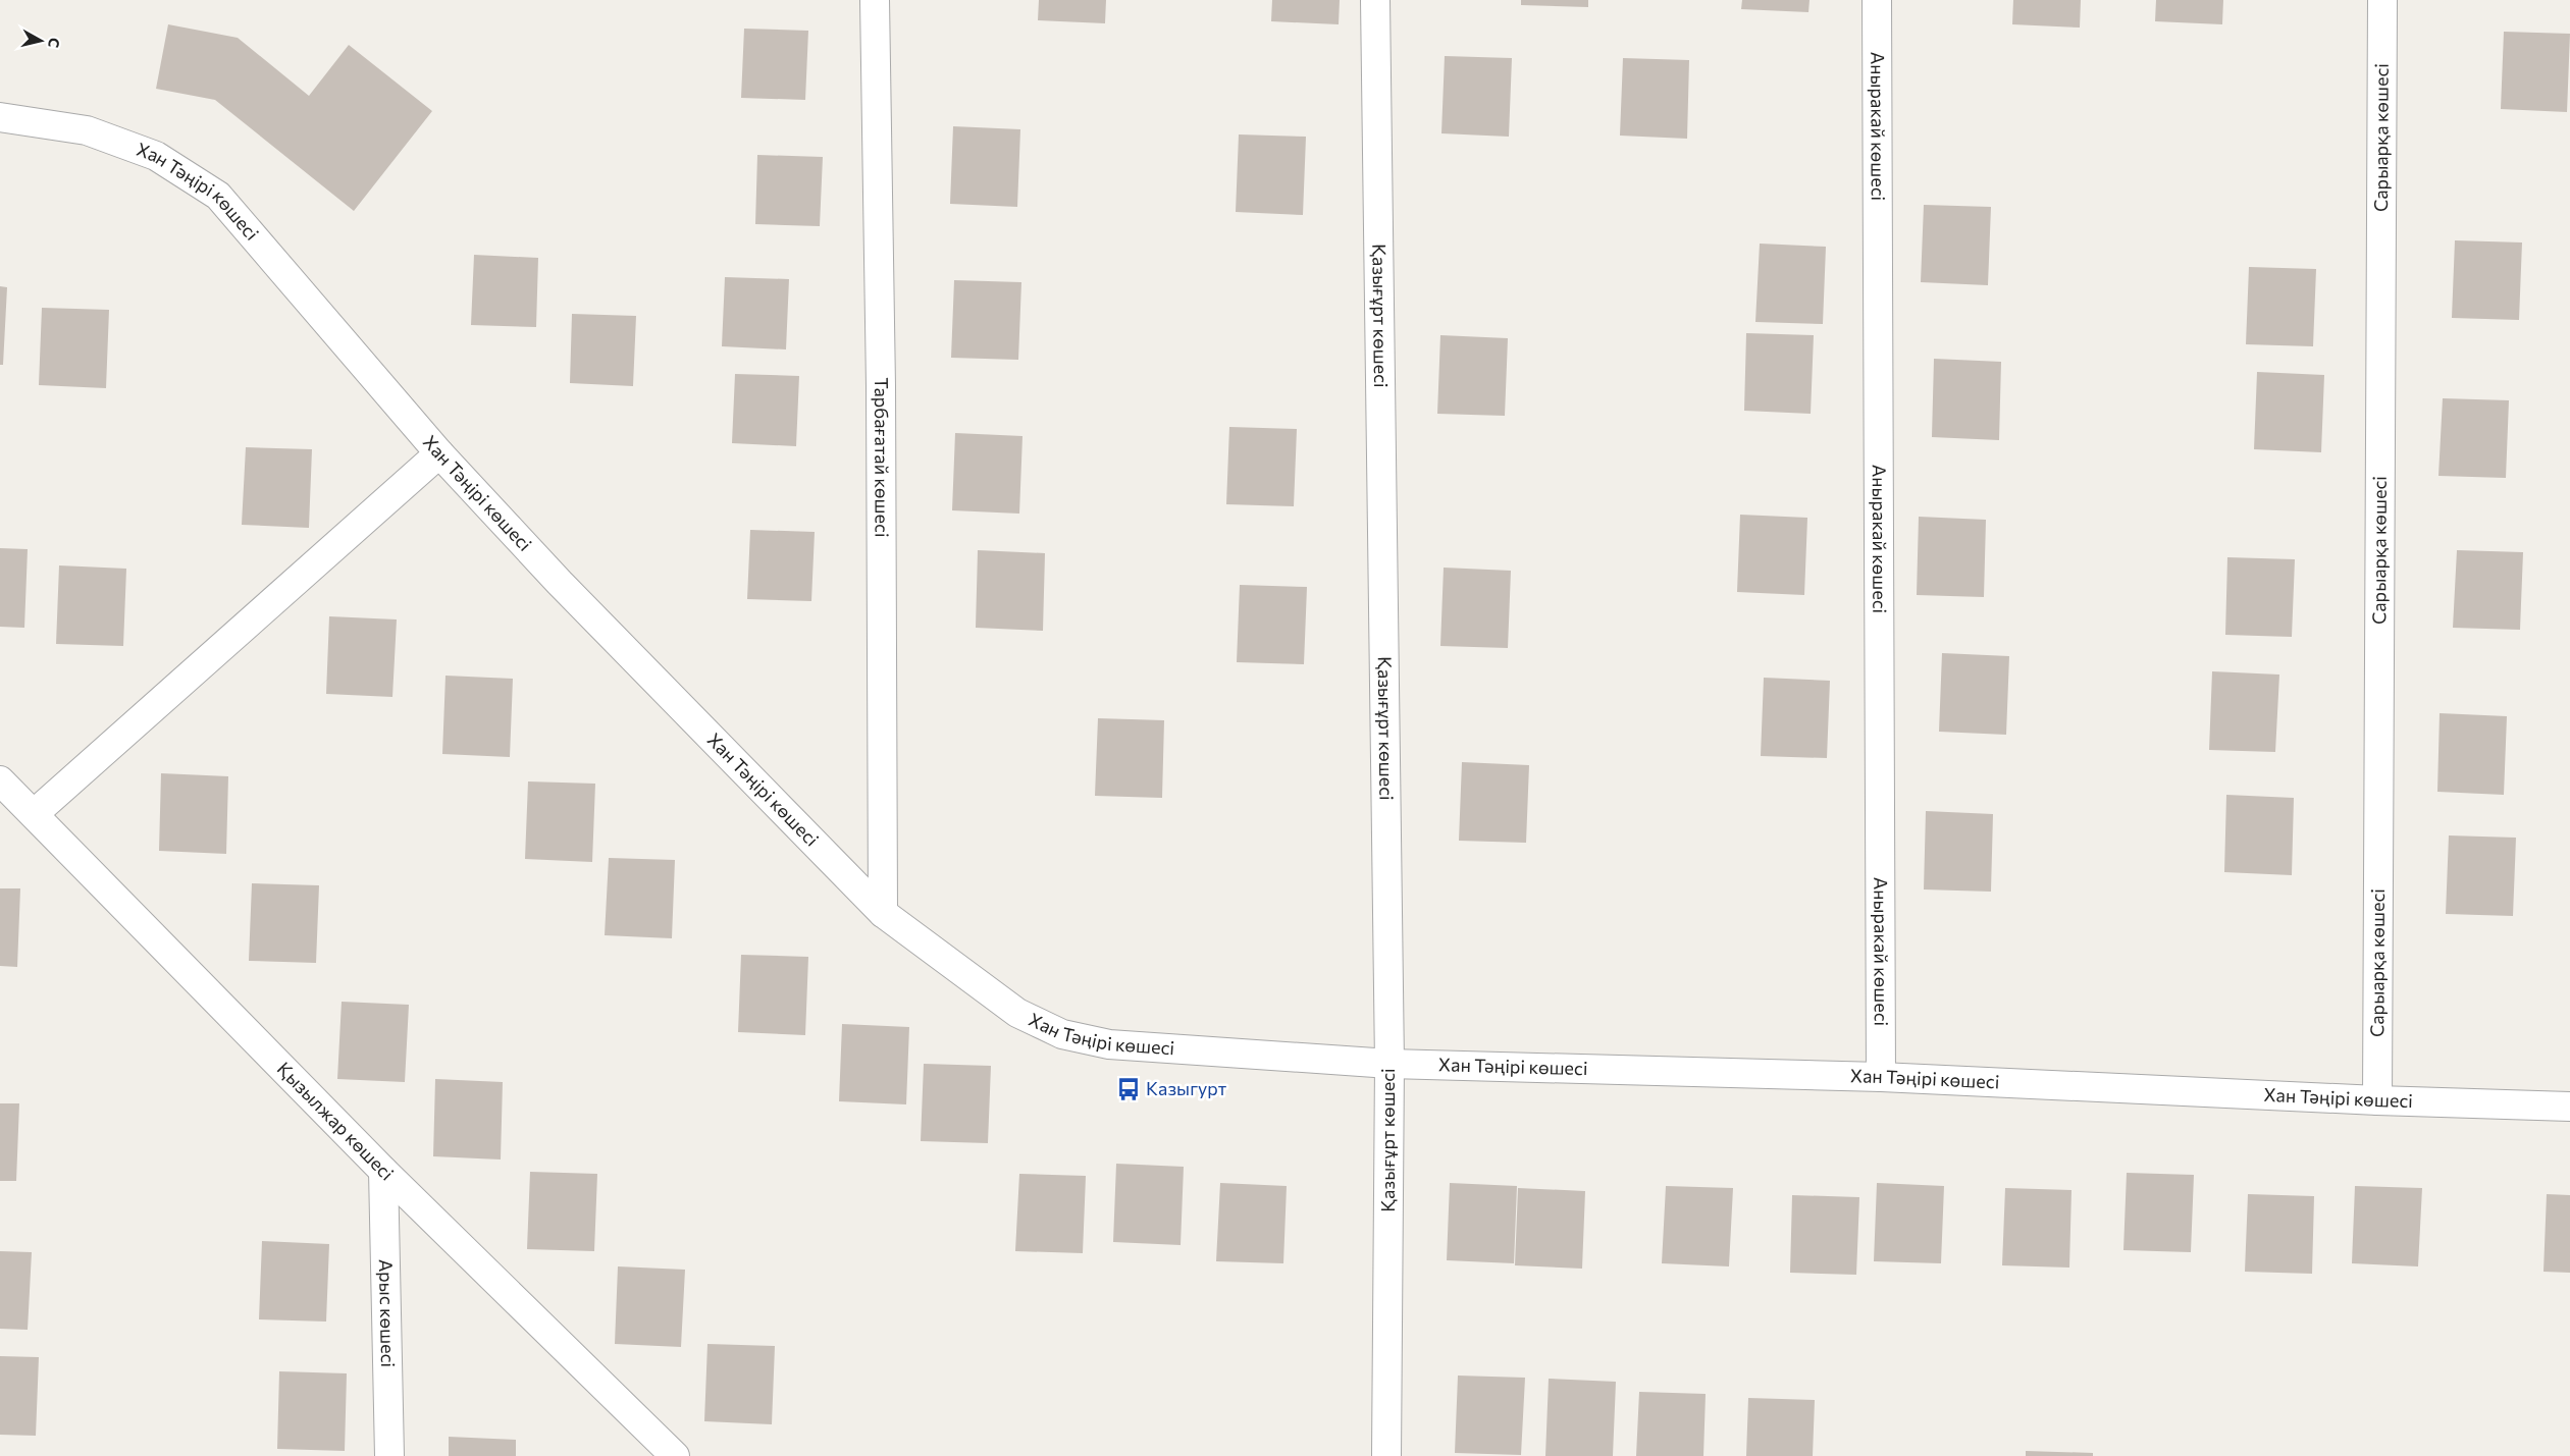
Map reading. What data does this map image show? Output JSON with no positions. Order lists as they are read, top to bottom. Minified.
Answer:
{"streets":{"street":["Аныракай көшесі","Сарыарқа көшесі","Хан Тәңірі көшесі","Қазығұрт көшесі","Тарбағатай көшесі","Қызылжар көшесі","Арыс көшесі"]},"crossings":[["Аныракай көшесі","Хан Тәңірі көшесі"],["Сарыарқа көшесі","Хан Тәңірі көшесі"],["Хан Тәңірі көшесі","Қазығұрт көшесі"],["Хан Тәңірі көшесі","Тарбағатай көшесі"],["Қызылжар көшесі","Арыс көшесі"]],"places":{"bus stop":["Казыгурт"]},"north":"right"}
